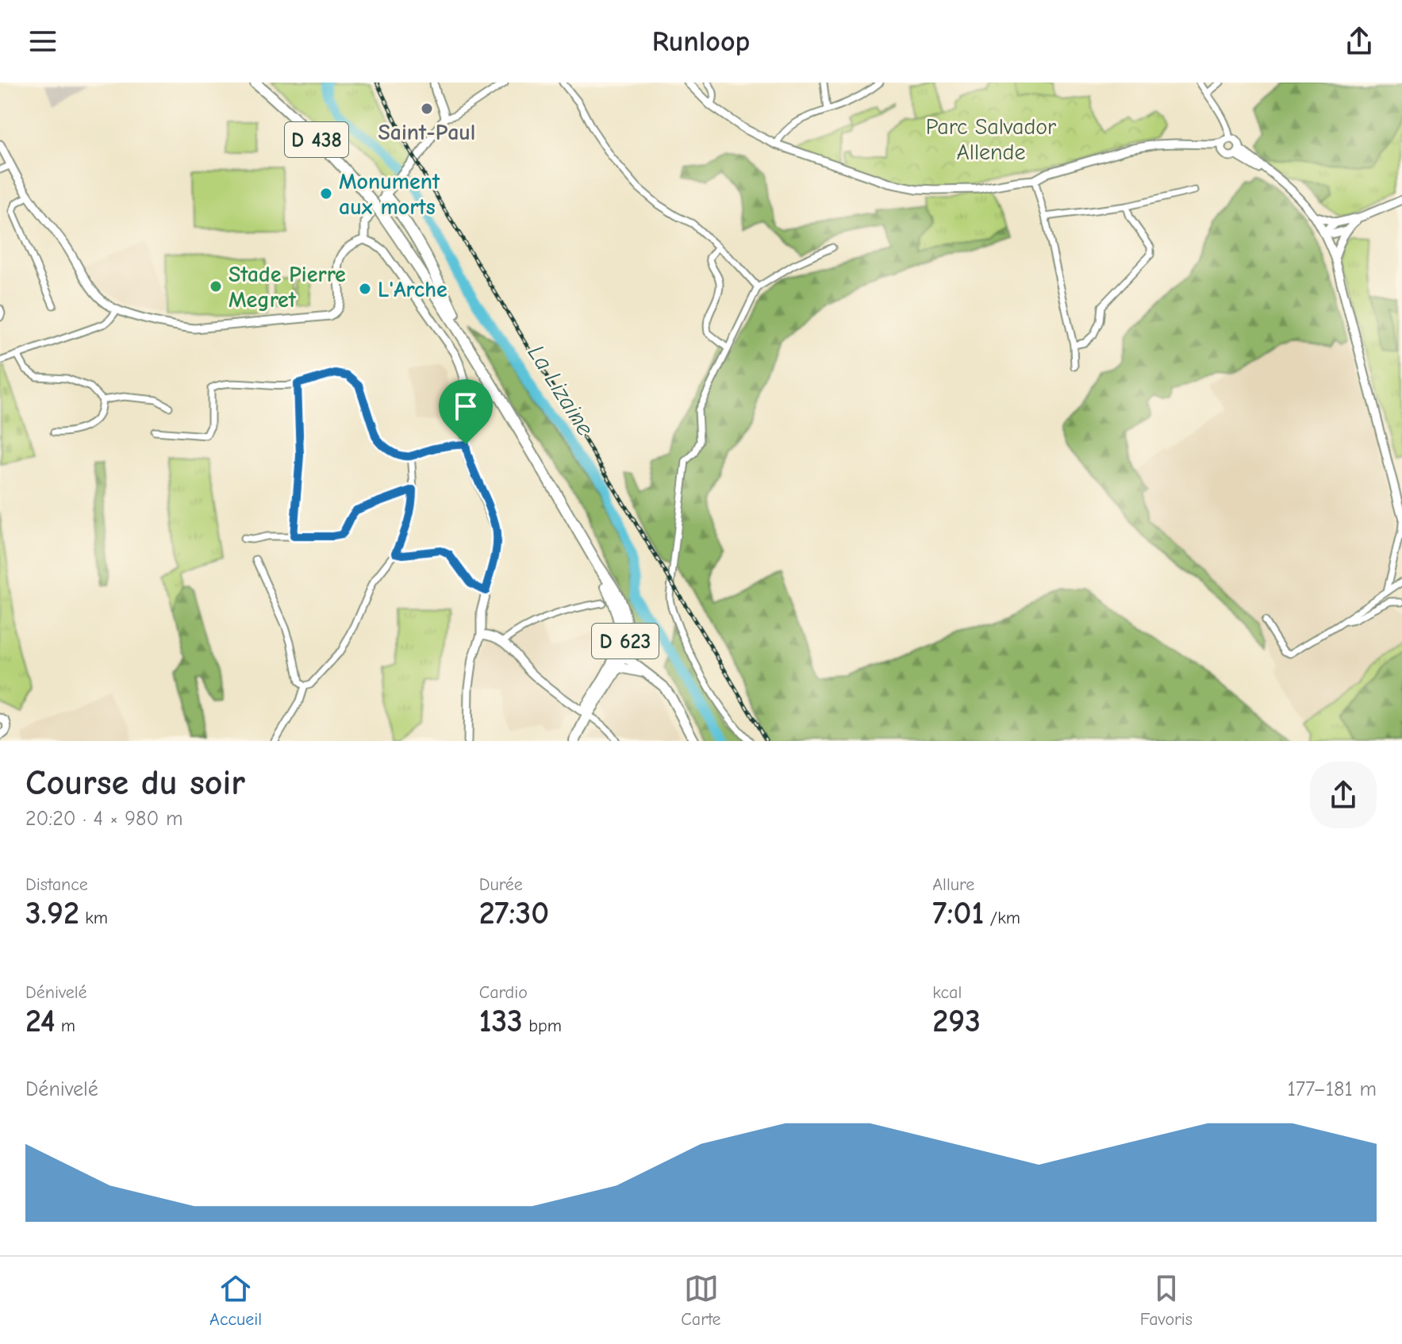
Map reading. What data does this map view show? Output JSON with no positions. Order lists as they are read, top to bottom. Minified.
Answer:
{"streets":{"main road":["D 438","D 623"]},"crossings":[["D 438","D 623"]],"water":["La Lizaine"],"parks":["Parc Salvador Allende"],"places":["Saint-Paul","Monument aux morts","Stade Pierre Megret","L'Arche"],"page":{"header":"Runloop","heading":["Course du soir","20:20 · 4 × 980 m"],"stats":[["Distance","3.92 km"],["Durée","27:30"],["Allure","7:01 /km"],["Dénivelé","24 m"],["Cardio","133 bpm"],["kcal","293"]],"chart":["Dénivelé","177–181 m"],"tabs":["Accueil","Carte","Favoris"]}}
